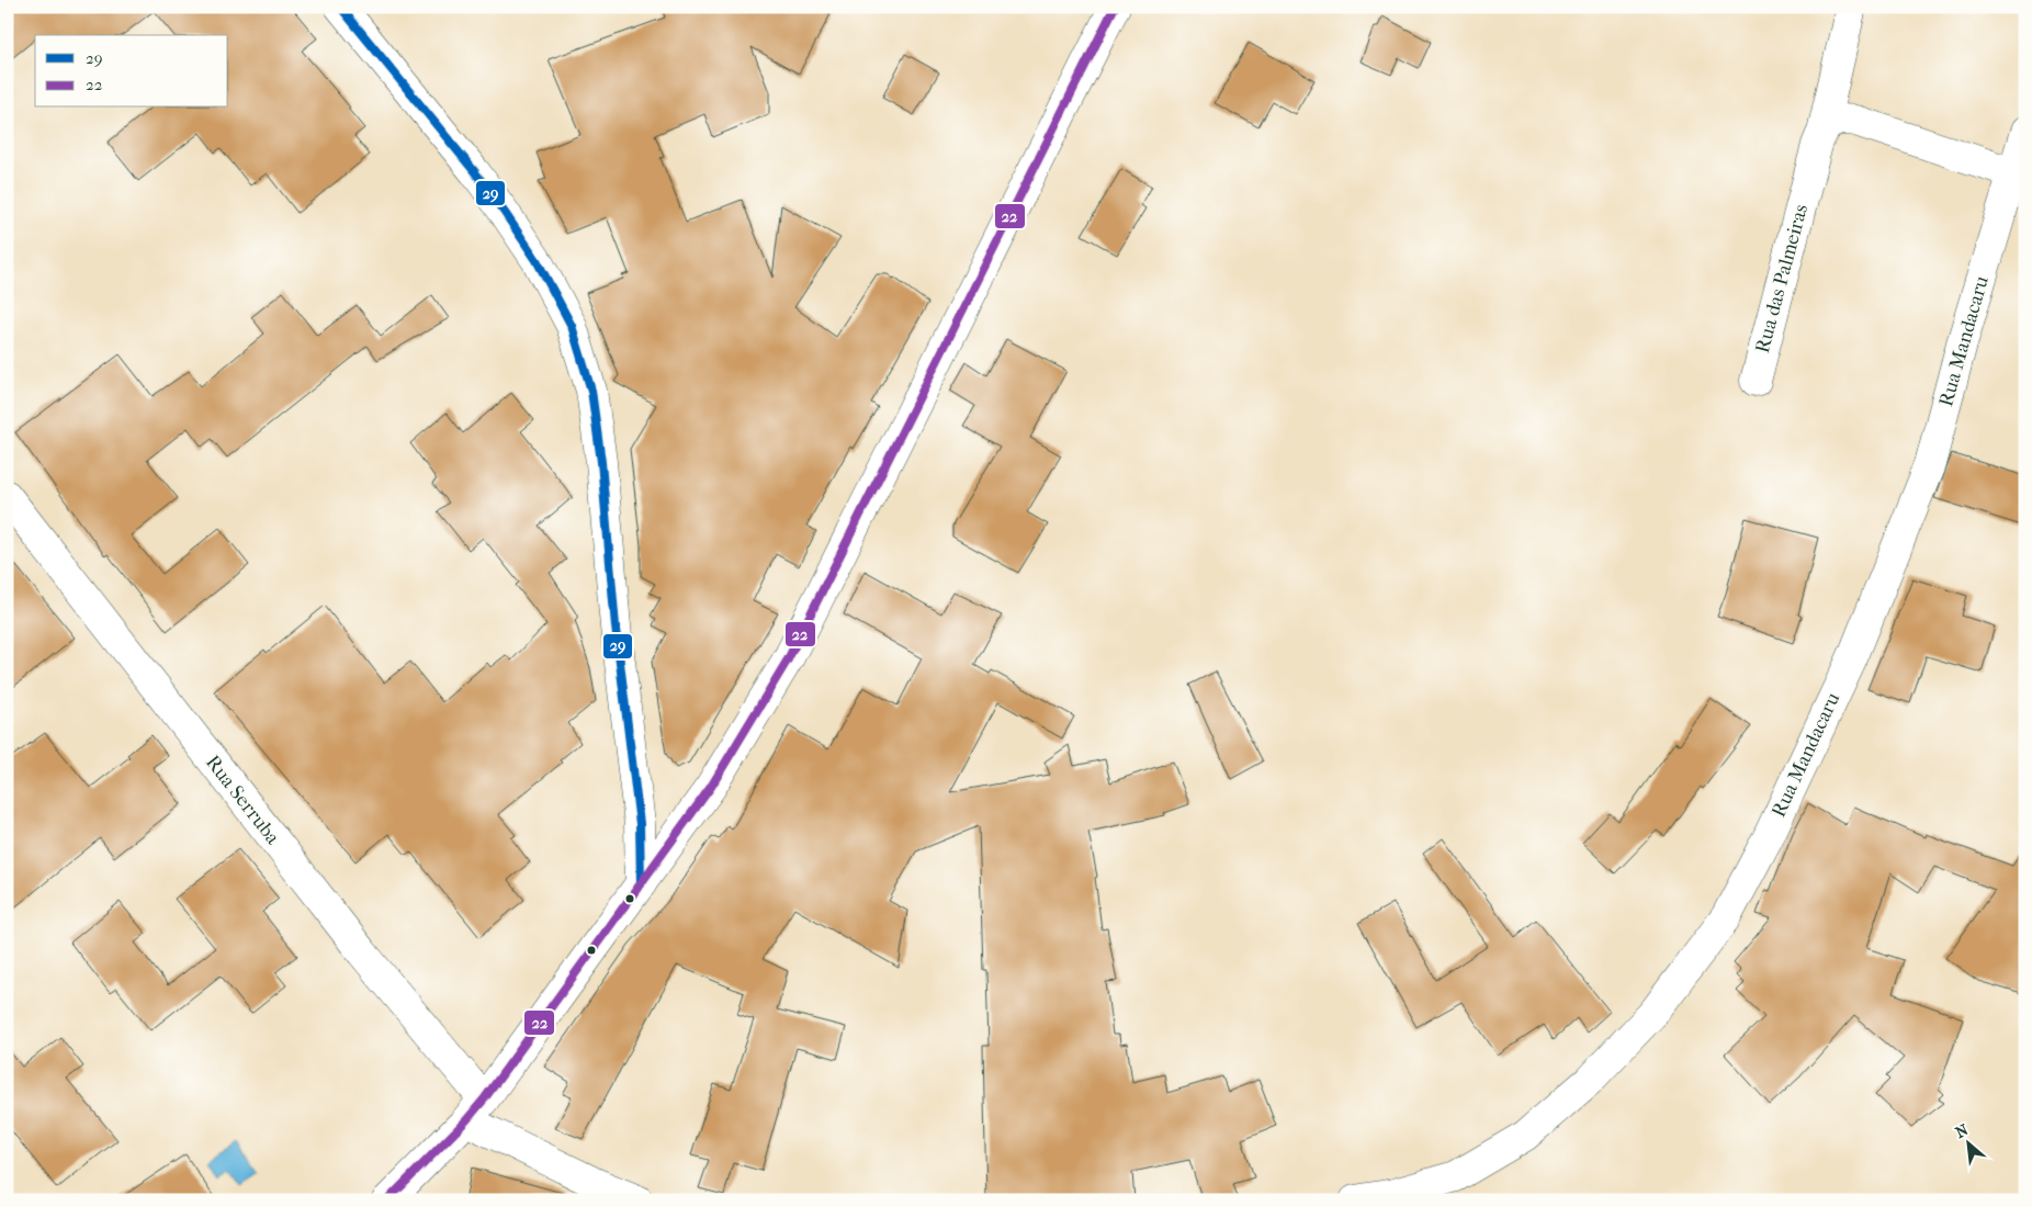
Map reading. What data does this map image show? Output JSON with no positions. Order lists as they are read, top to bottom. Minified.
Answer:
{"streets":{"street":["Rua das Palmeiras","Rua Mandacaru","Rua Serruba"]},"lines":["transit line 29","transit line 22"],"legend":["29","22"],"north":"top left"}
